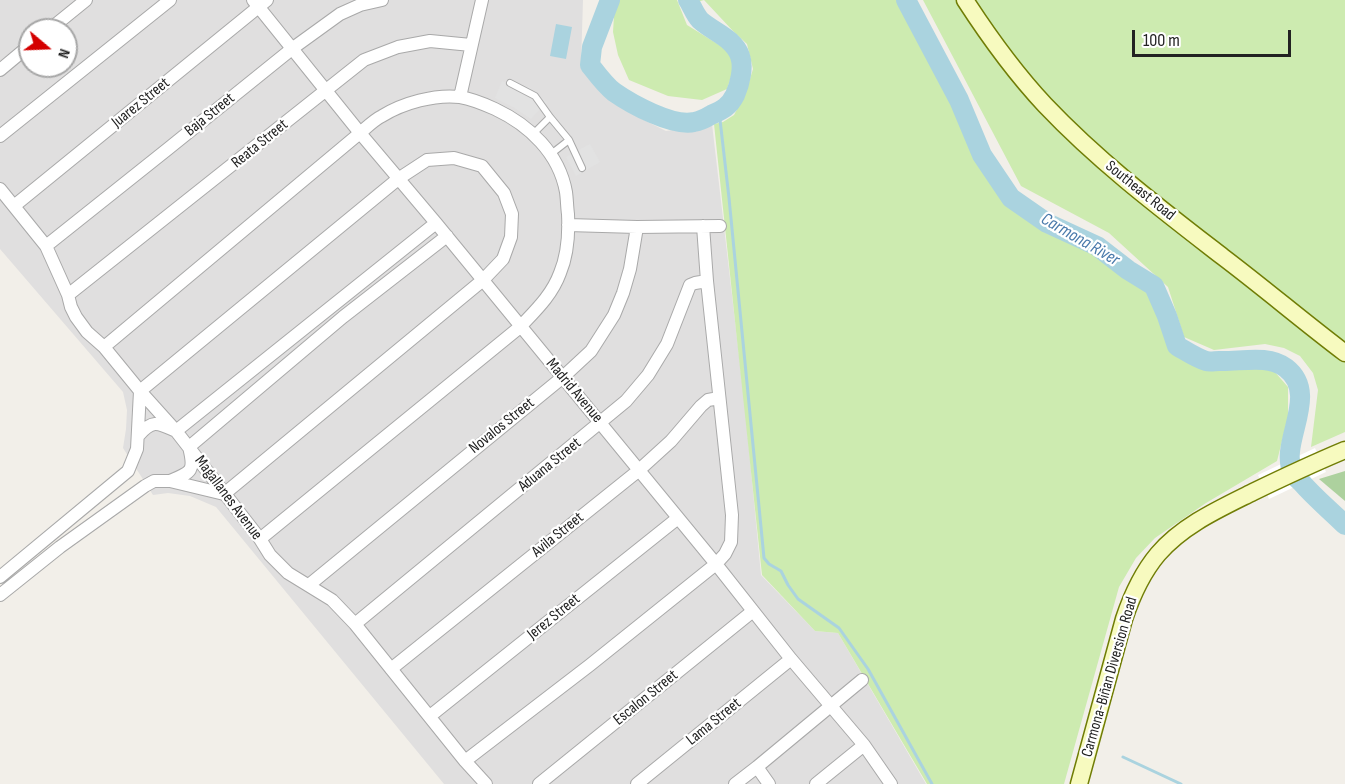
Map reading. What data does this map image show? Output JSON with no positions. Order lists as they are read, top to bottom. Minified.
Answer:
{"streets":{"street":["Juarez Street","Baja Street","Reata Street","Southeast Road","Madrid Avenue","Novalos Street","Aduana Street","Magallanes Avenue","Avila Street","Jerez Street","Carmona-Biñan Diversion Road","Escalon Street","Lama Street"]},"crossings":[["Juarez Street","Madrid Avenue"],["Juarez Street","Magallanes Avenue"],["Baja Street","Madrid Avenue"],["Baja Street","Magallanes Avenue"],["Reata Street","Madrid Avenue"],["Reata Street","Magallanes Avenue"],["Madrid Avenue","Novalos Street"],["Madrid Avenue","Aduana Street"],["Madrid Avenue","Avila Street"],["Madrid Avenue","Jerez Street"],["Madrid Avenue","Escalon Street"],["Madrid Avenue","Lama Street"],["Novalos Street","Magallanes Avenue"],["Aduana Street","Magallanes Avenue"],["Magallanes Avenue","Avila Street"],["Magallanes Avenue","Jerez Street"]],"water":["Carmona River"],"scale_bar":"100 m","north":"right"}
